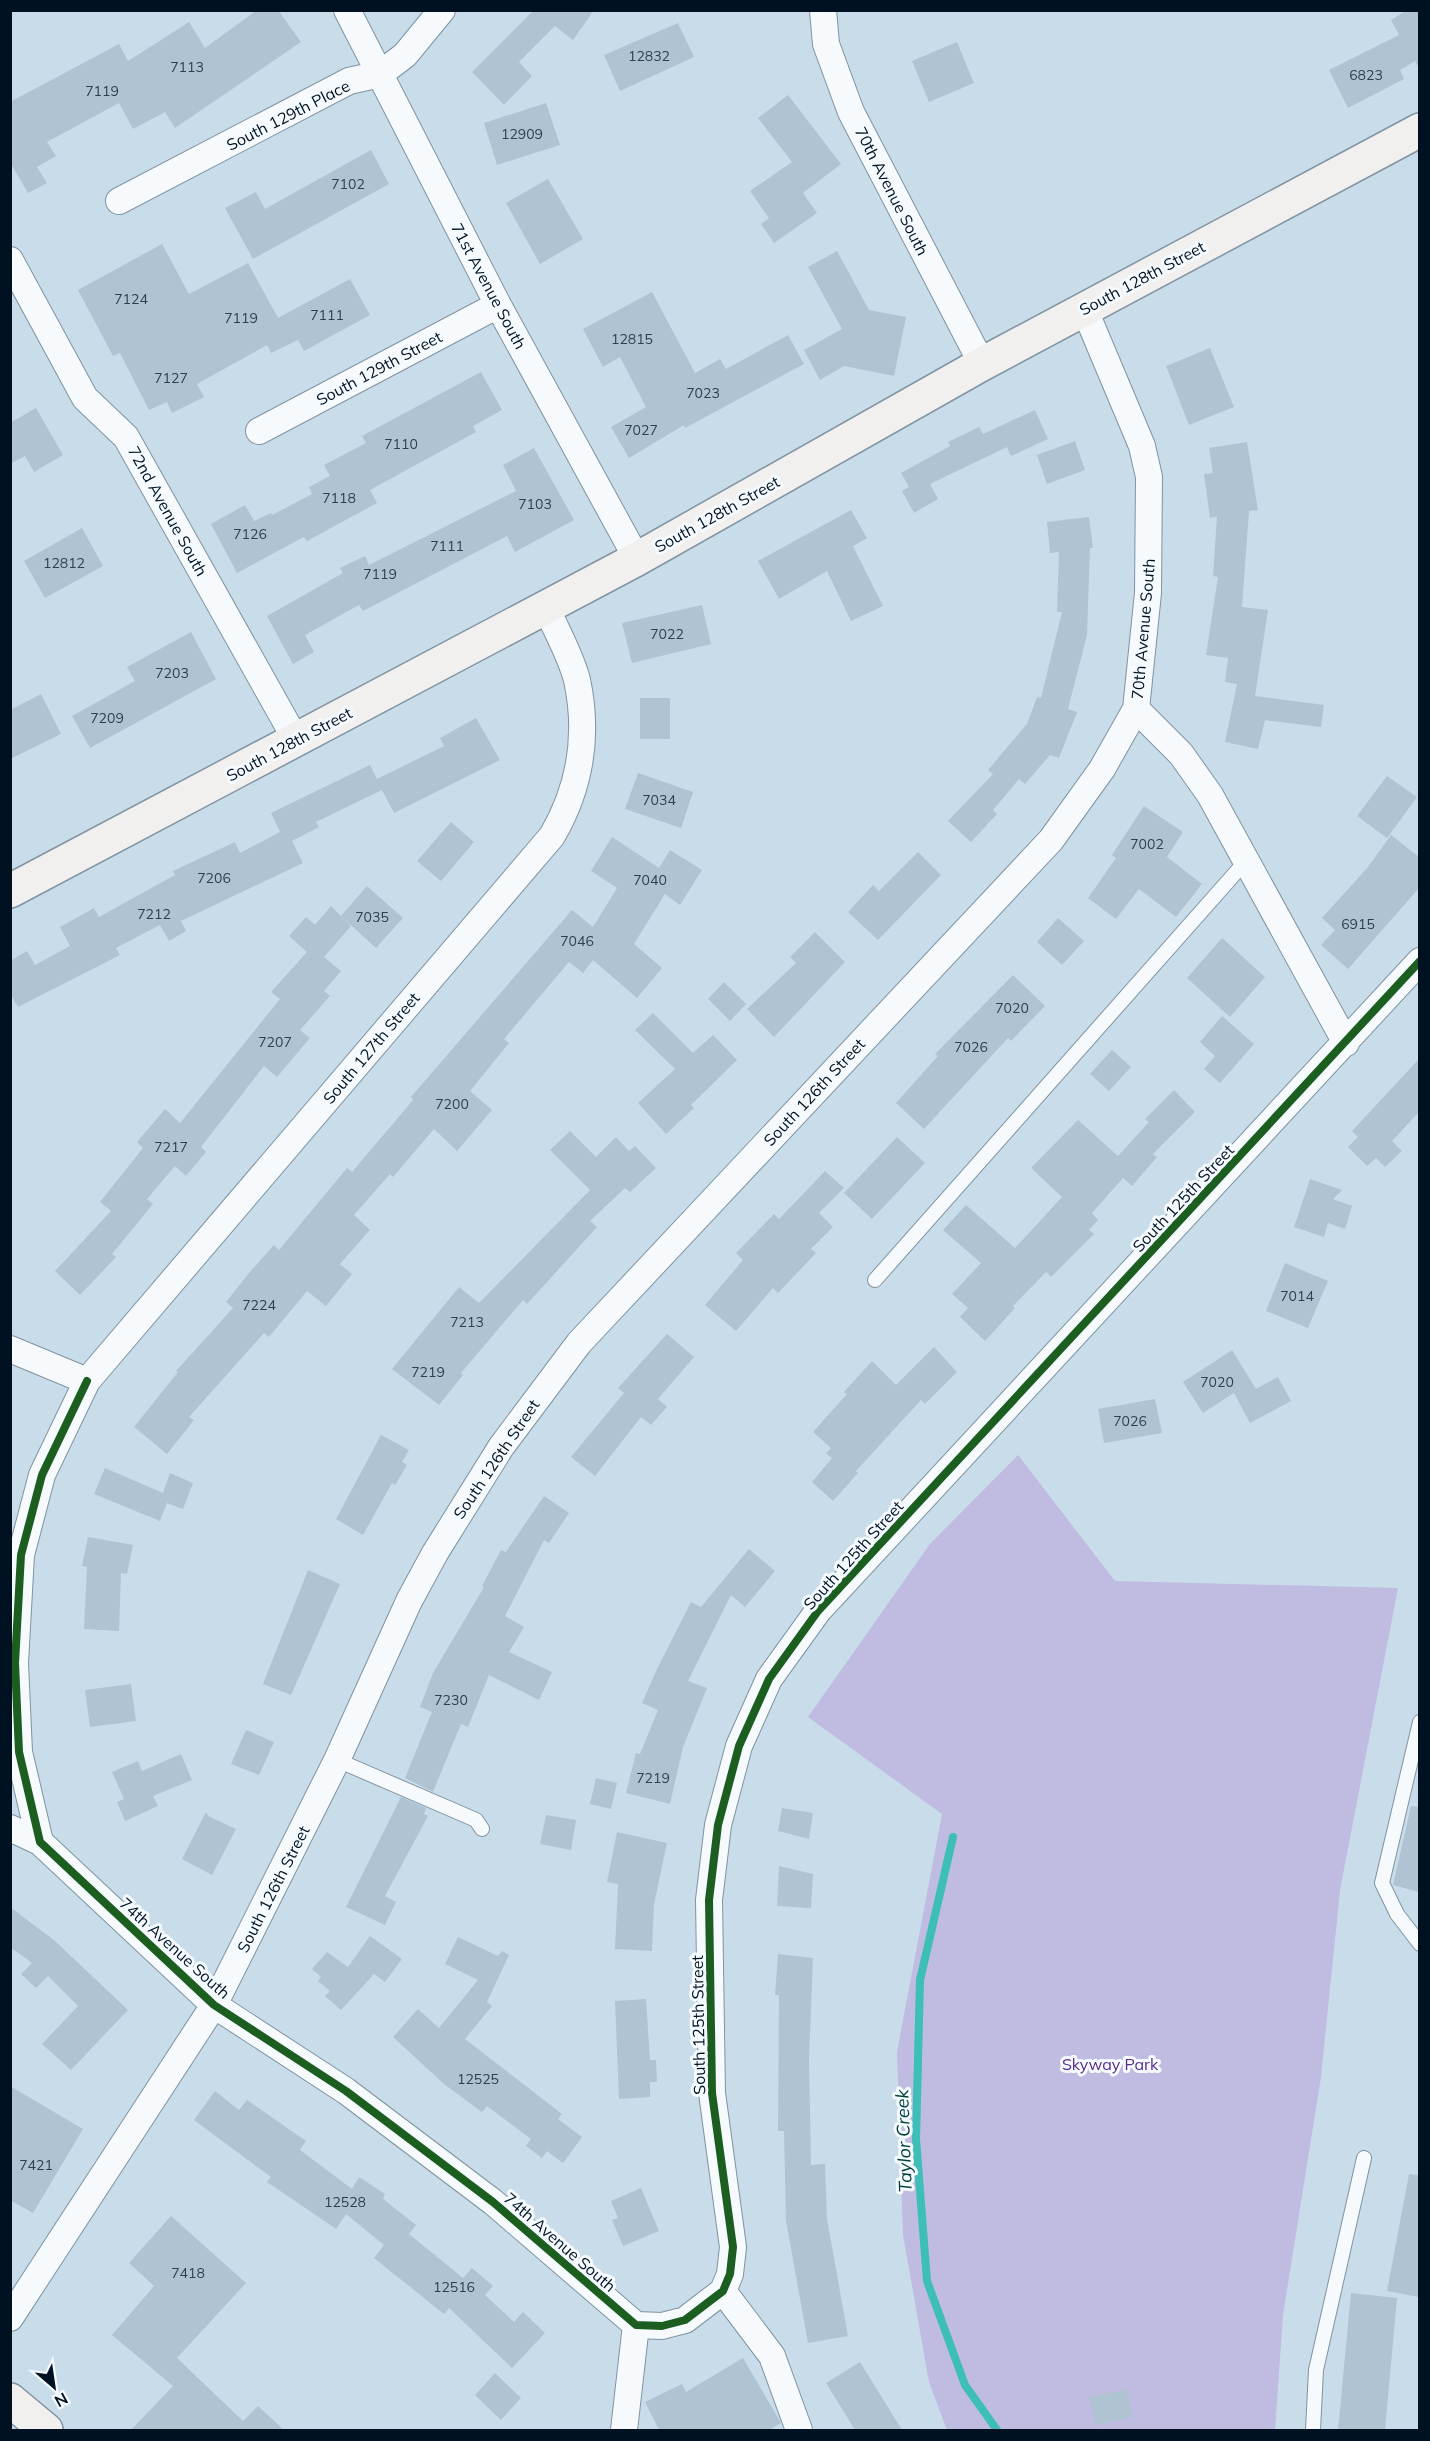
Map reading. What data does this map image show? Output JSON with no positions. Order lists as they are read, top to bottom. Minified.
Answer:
{"streets":{"street":["South 129th Place","70th Avenue South","South 128th Street","71st Avenue South","South 129th Street","72nd Avenue South","South 127th Street","South 126th Street","South 125th Street","74th Avenue South"]},"crossings":[["South 129th Place","71st Avenue South"],["70th Avenue South","South 128th Street"],["70th Avenue South","South 126th Street"],["70th Avenue South","South 125th Street"],["South 128th Street","71st Avenue South"],["South 128th Street","72nd Avenue South"],["South 128th Street","South 127th Street"],["71st Avenue South","South 129th Street"],["South 126th Street","74th Avenue South"]],"water":["Taylor Creek"],"parks":["Skyway Park"],"house_numbers":["12832","7113","6823","7119","12909","7102","7124","7111","7119","12815","7127","7023","7027","7110","7118","7103","7126","7111","12812","7119","7022","7203","7209","7034","7002","7206","7040","7212","7035","6915","7046","7020","7207","7026","7200","7217","7014","7224","7213","7219","7020","7026","7230","7219","12525","7421","12528","7418","12516"],"north":"bottom right"}
